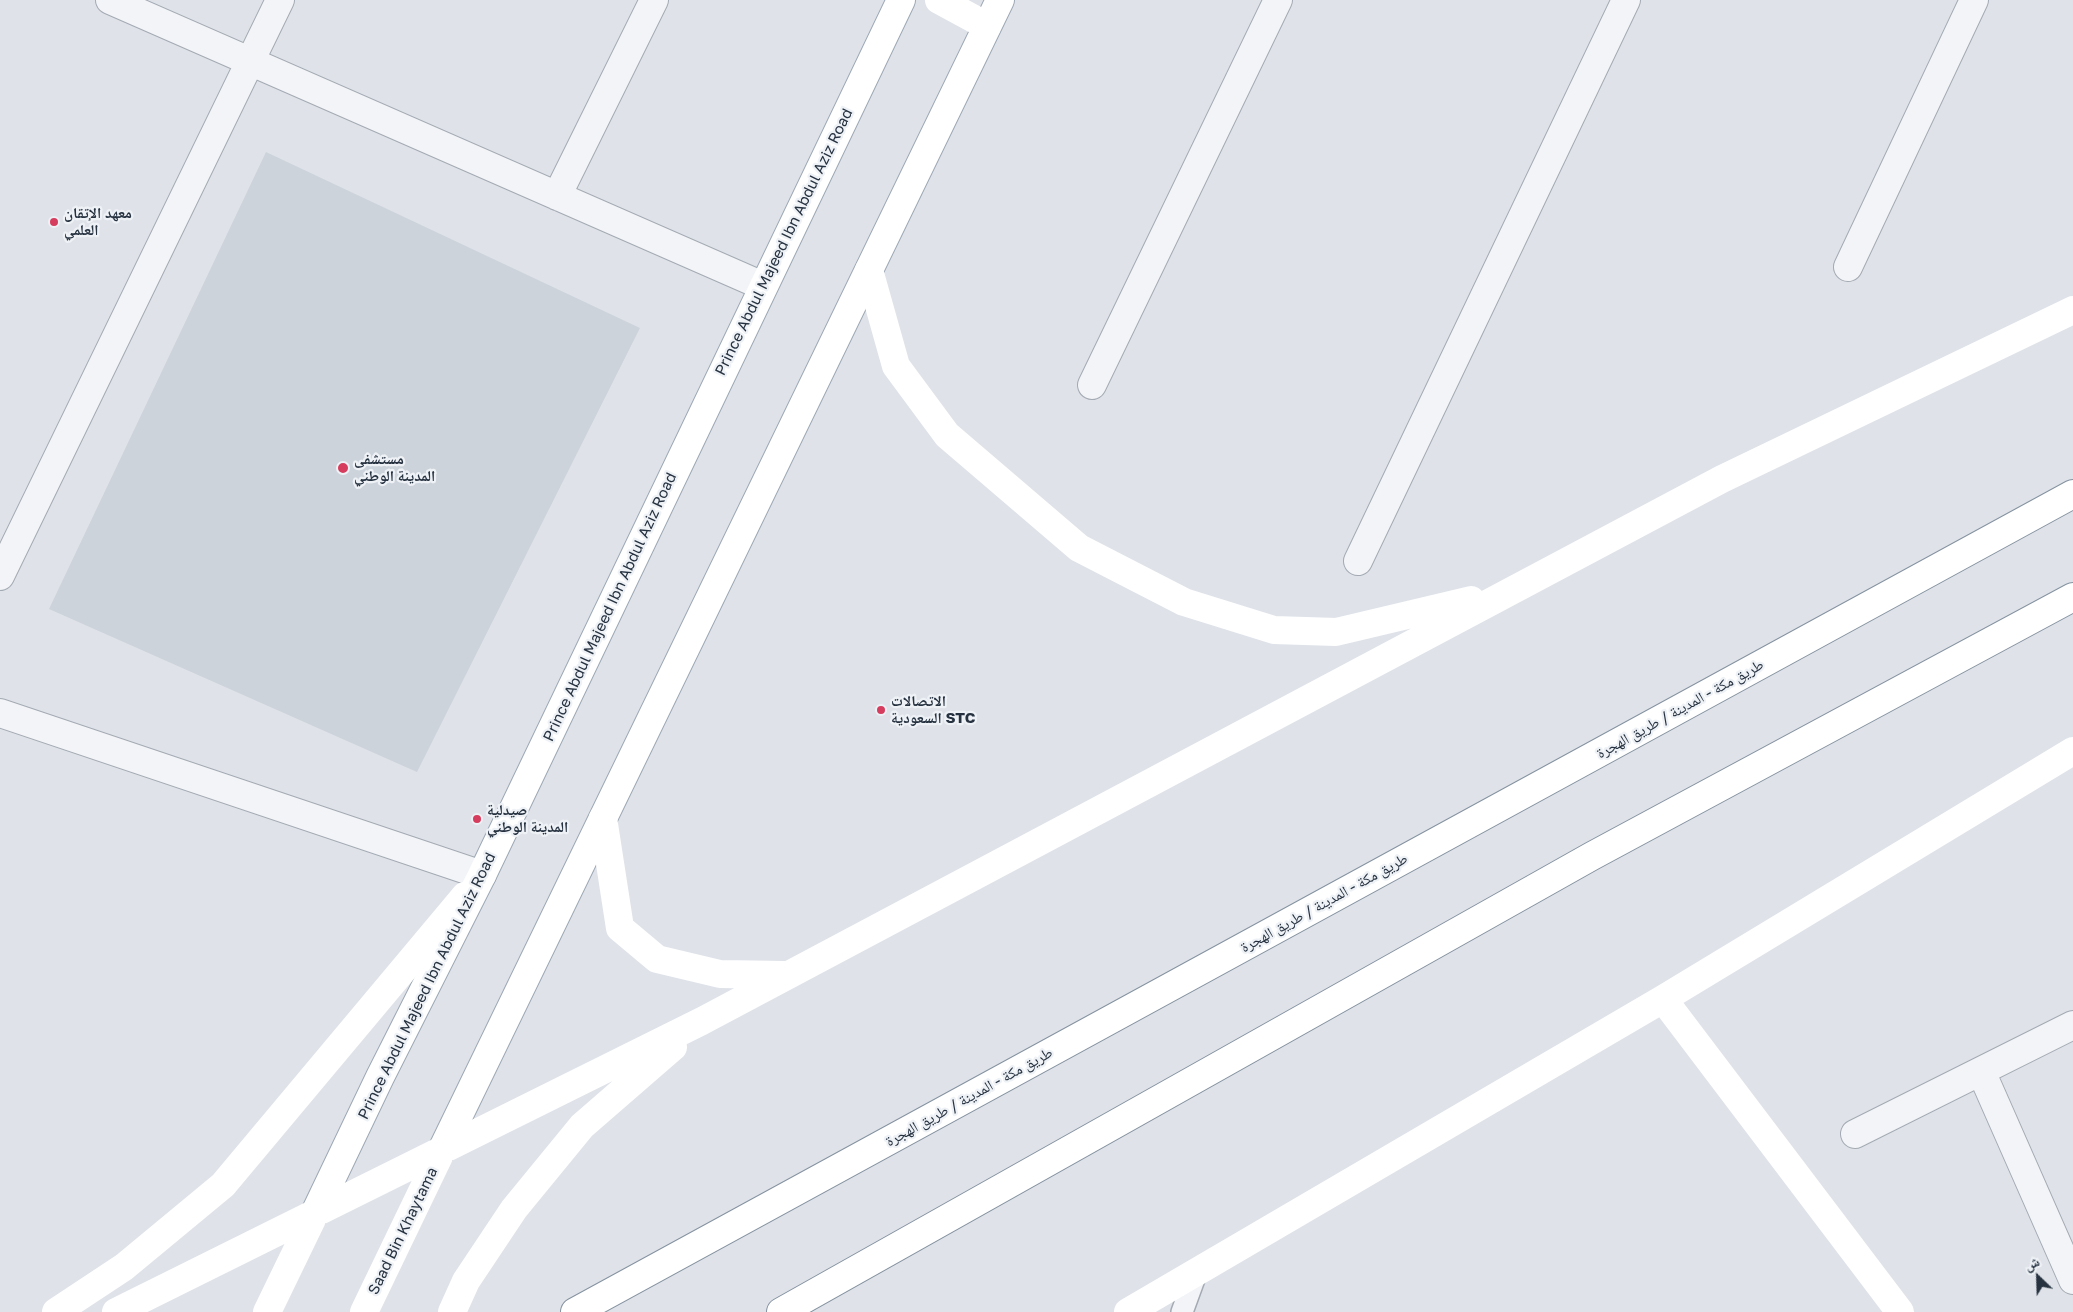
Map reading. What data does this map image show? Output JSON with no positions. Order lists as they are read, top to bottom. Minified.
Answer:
{"streets":{"main road":["Prince Abdul Majeed Ibn Abdul Aziz Road","طريق مكة - المدينة / طريق الهجرة","Saad Bin Khaytama"]},"places":["معهد الإتقان العلمي","مستشفى المدينة الوطني","الاتصالات السعودية STC","صيدلية المدينة الوطني"],"north":"top left"}
